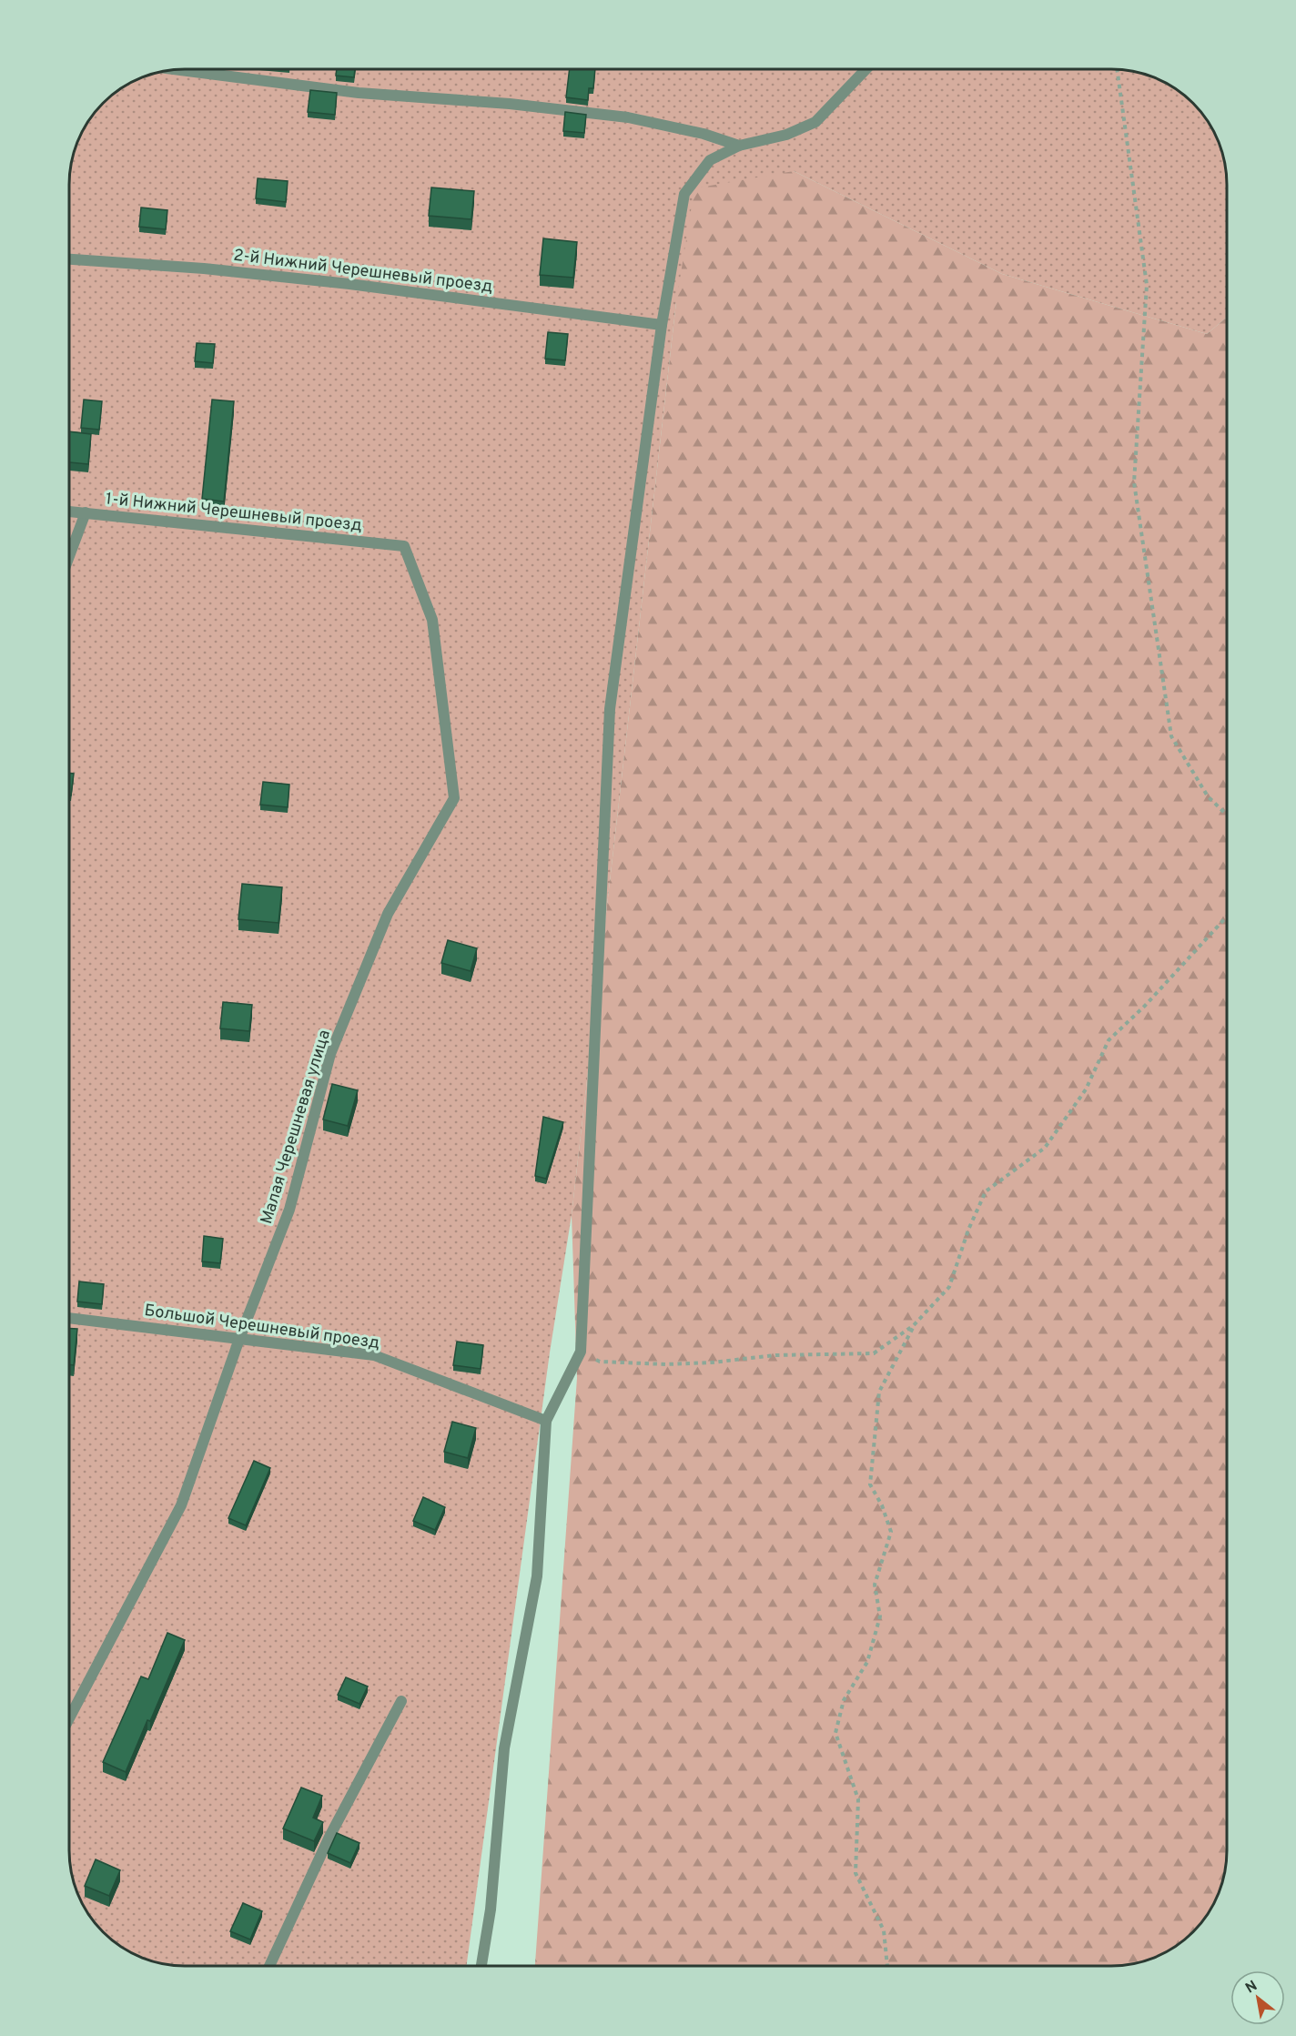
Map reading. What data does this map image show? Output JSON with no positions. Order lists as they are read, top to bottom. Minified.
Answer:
{"streets":{"lane":["2-й Нижний Черешневый проезд","1-й Нижний Черешневый проезд","Малая Черешневая улица","Большой Черешневый проезд"]},"crossings":[["1-й Нижний Черешневый проезд","Малая Черешневая улица"],["Малая Черешневая улица","Большой Черешневый проезд"]],"north":"top left"}
